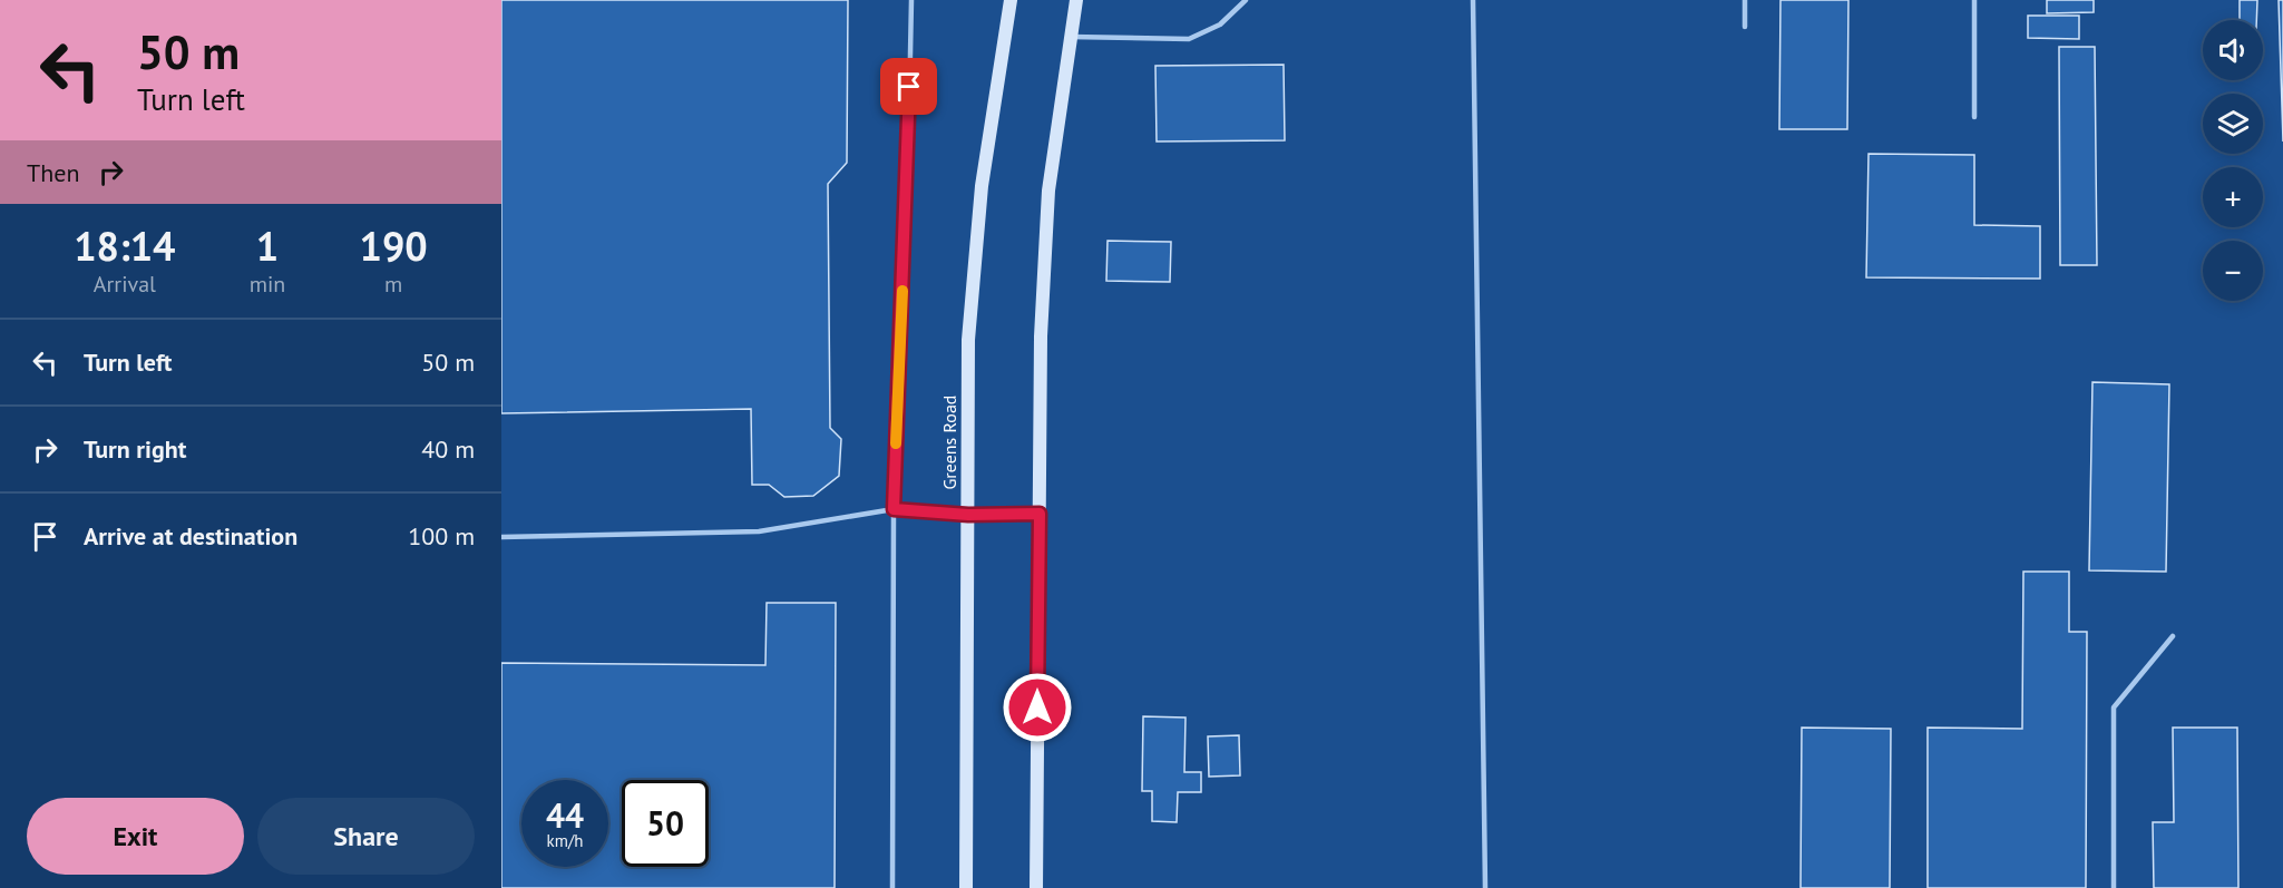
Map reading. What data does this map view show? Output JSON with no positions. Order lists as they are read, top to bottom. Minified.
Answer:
{"streets":{"main road":["Greens Road"]},"page":{"turn":["50 m","Turn left"],"map_buttons":["+","−"],"then":"Then","eta":["18:14","Arrival","1","min","190","m"],"list":[{"name":"Turn left","value":"50 m"},{"name":"Turn right","value":"40 m"},{"name":"Arrive at destination","value":"100 m"}],"speed":"44 km/h","limit":"50","buttons":["Exit","Share"]}}
